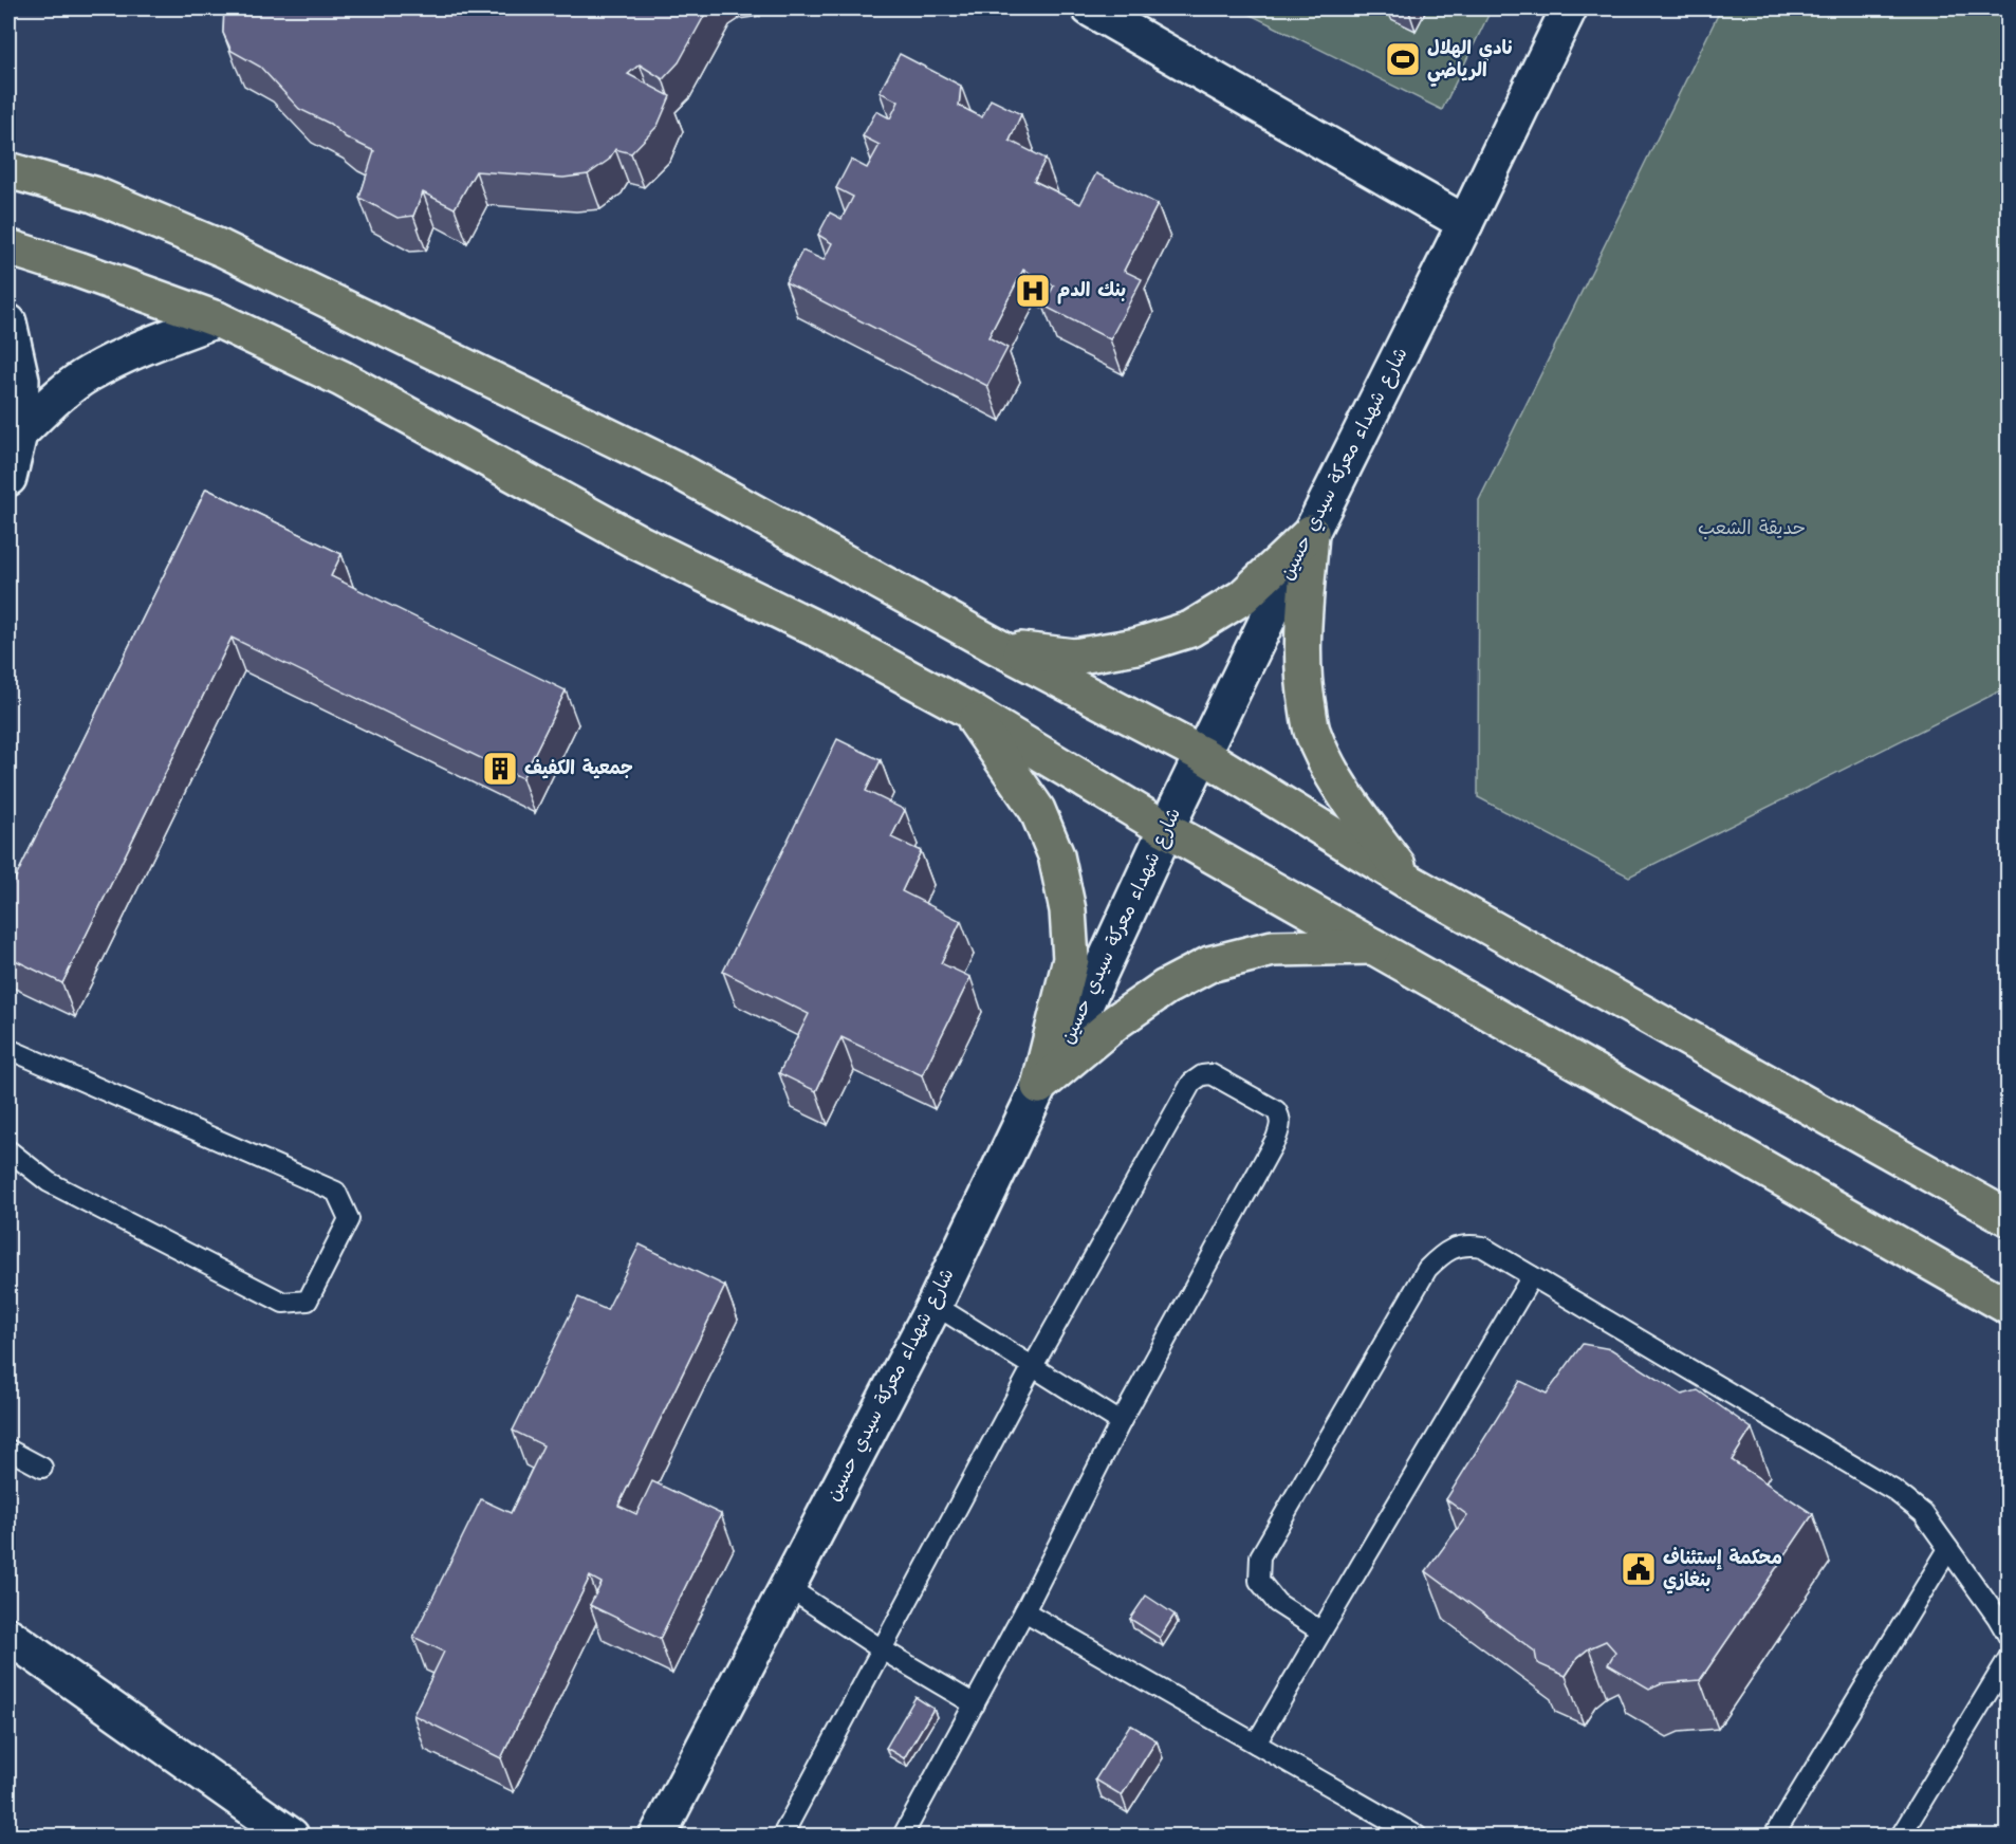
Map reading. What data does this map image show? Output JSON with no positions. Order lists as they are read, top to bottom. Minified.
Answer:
{"streets":{"main road":["شارع شهداء معركة سيدي حسين"]},"parks":["حديقة الشعب"],"places":{"sports":["نادي الهلال الرياضي"],"hospital":["بنك الدم"],"building":["جمعية الكفيف"],"public building":["محكمة إستئناف بنغازي"]}}
